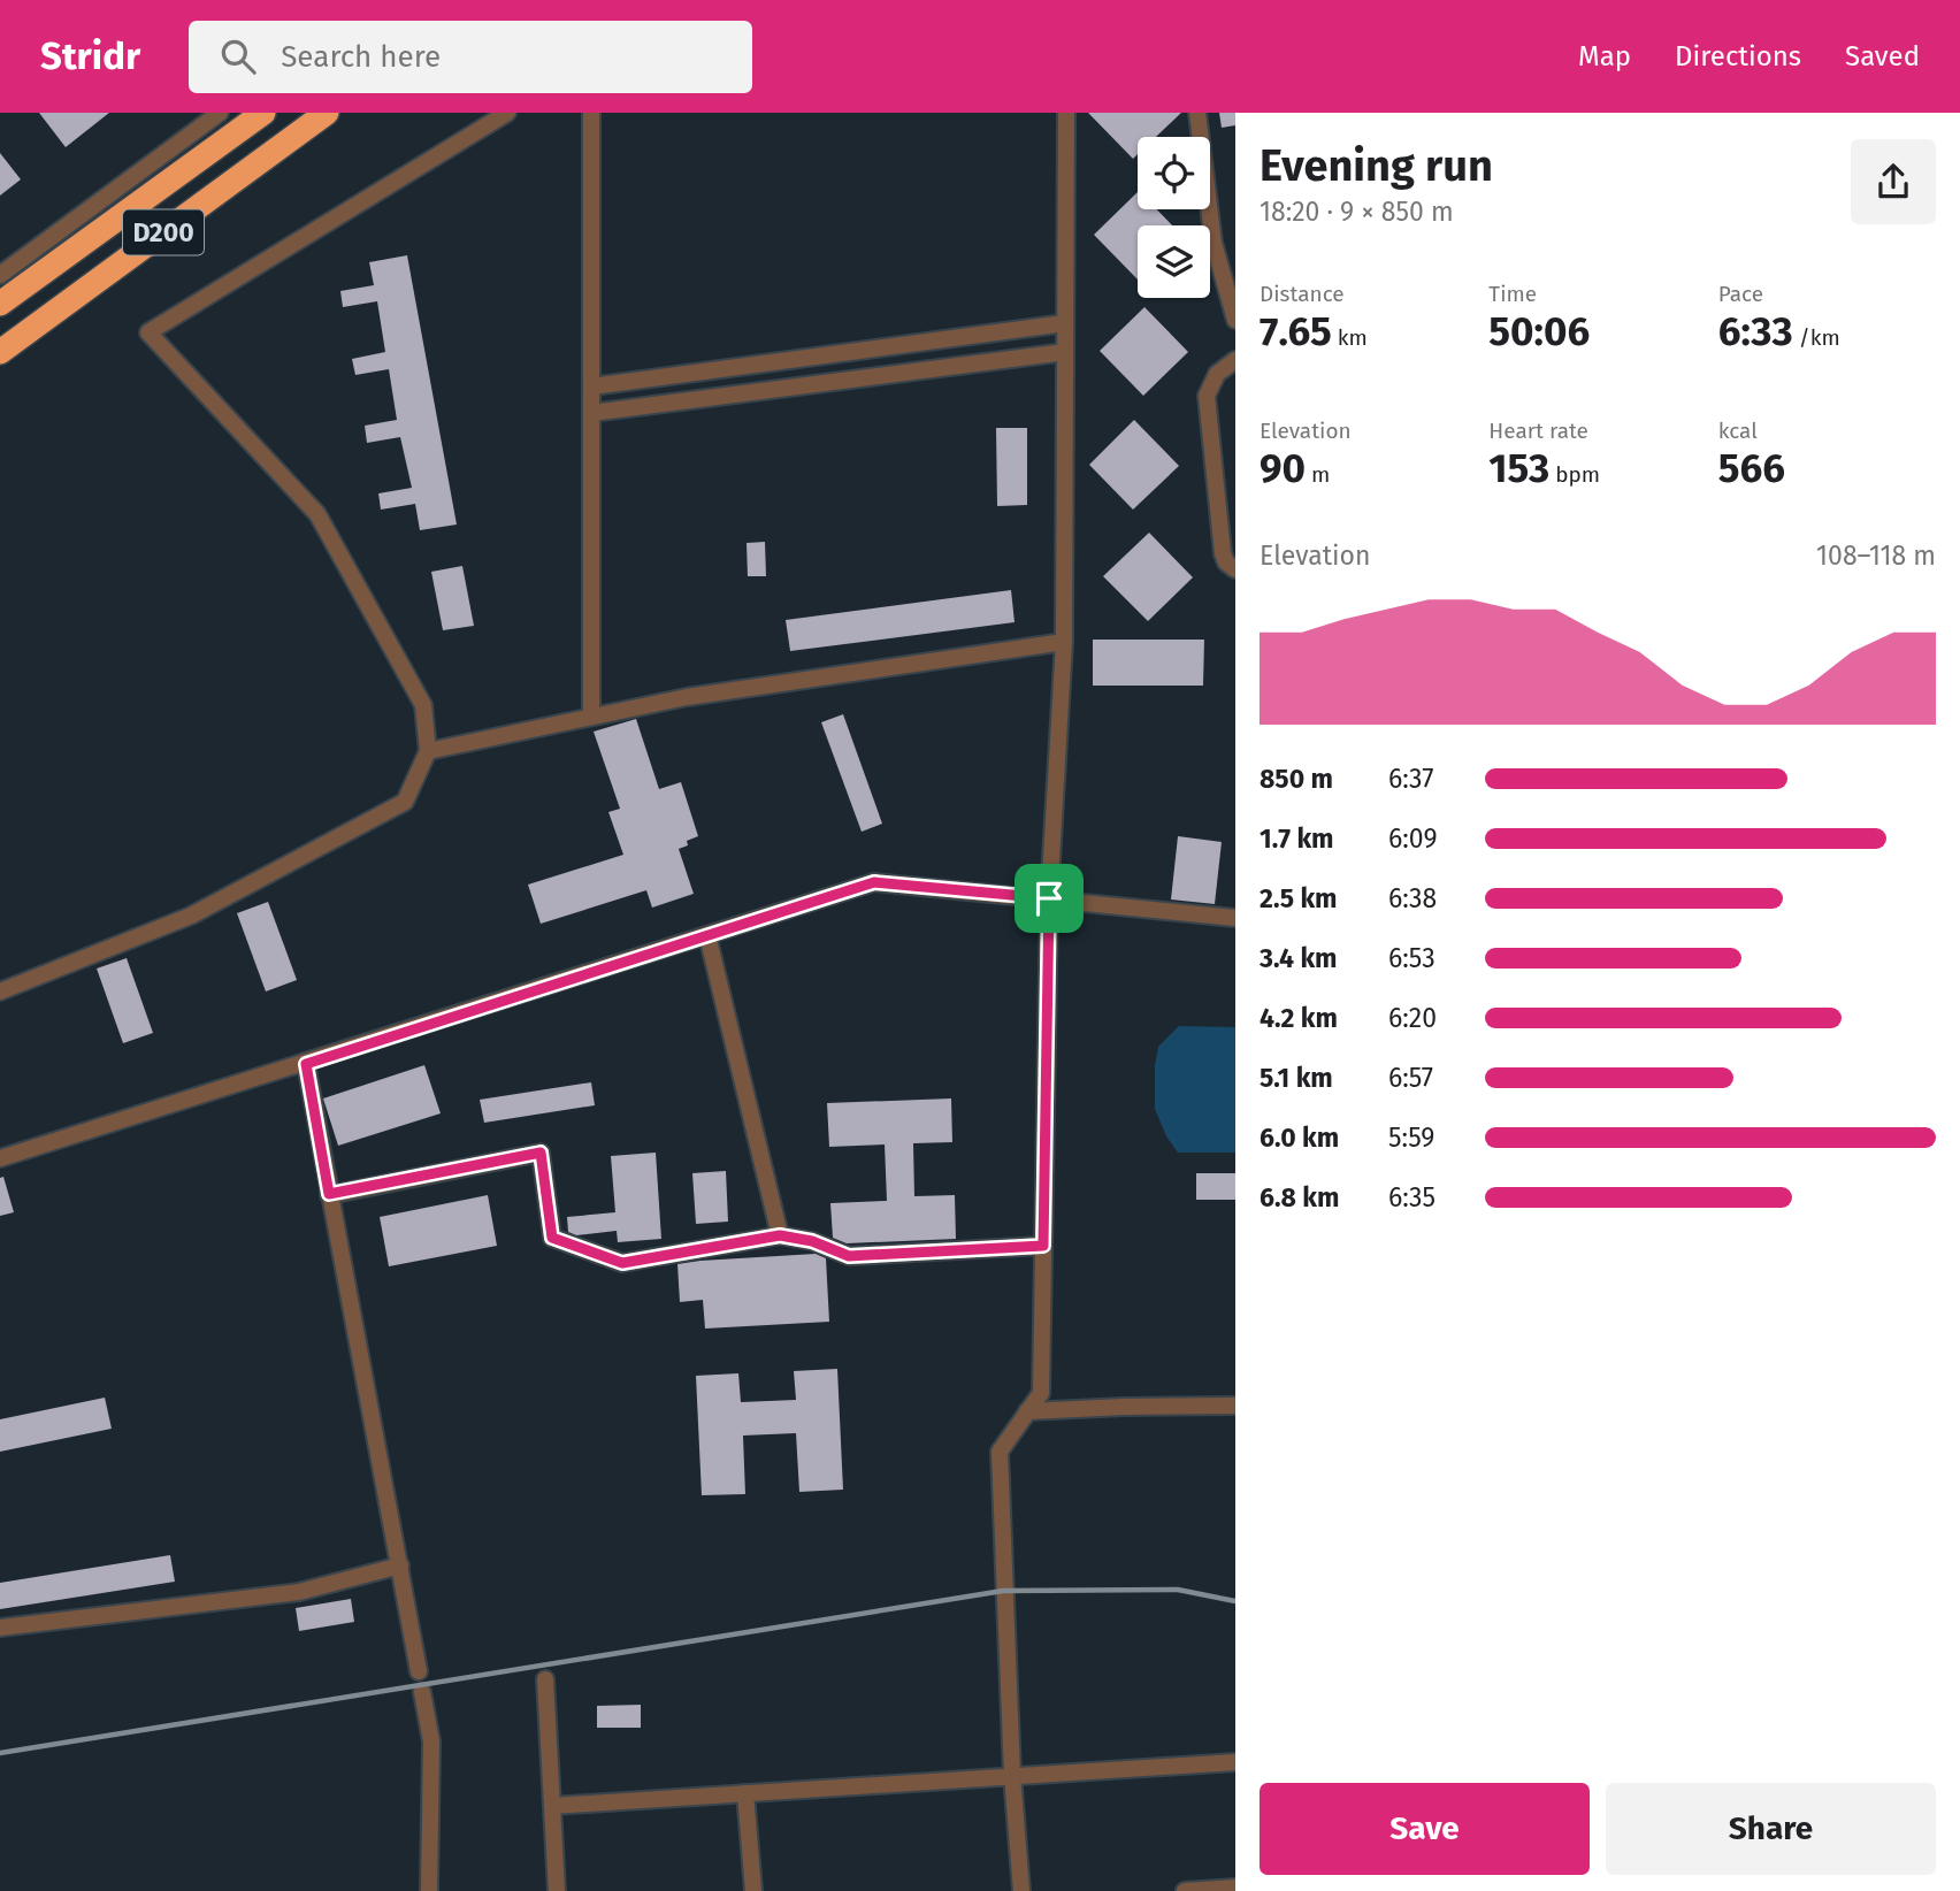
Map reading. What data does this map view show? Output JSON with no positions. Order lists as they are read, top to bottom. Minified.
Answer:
{"streets":{"highway":["D200"]},"page":{"header":"Stridr","search":"Search here","nav":["Map","Directions","Saved"],"heading":["Evening run","18:20 · 9 × 850 m"],"stats":[["Distance","7.65 km"],["Time","50:06"],["Pace","6:33 /km"],["Elevation","90 m"],["Heart rate","153 bpm"],["kcal","566"]],"chart":["Elevation","108–118 m"],"list":[{"name":"850 m","note":"6:37"},{"name":"1.7 km","note":"6:09"},{"name":"2.5 km","note":"6:38"},{"name":"3.4 km","note":"6:53"},{"name":"4.2 km","note":"6:20"},{"name":"5.1 km","note":"6:57"},{"name":"6.0 km","note":"5:59"},{"name":"6.8 km","note":"6:35"}],"buttons":["Save","Share"]}}
